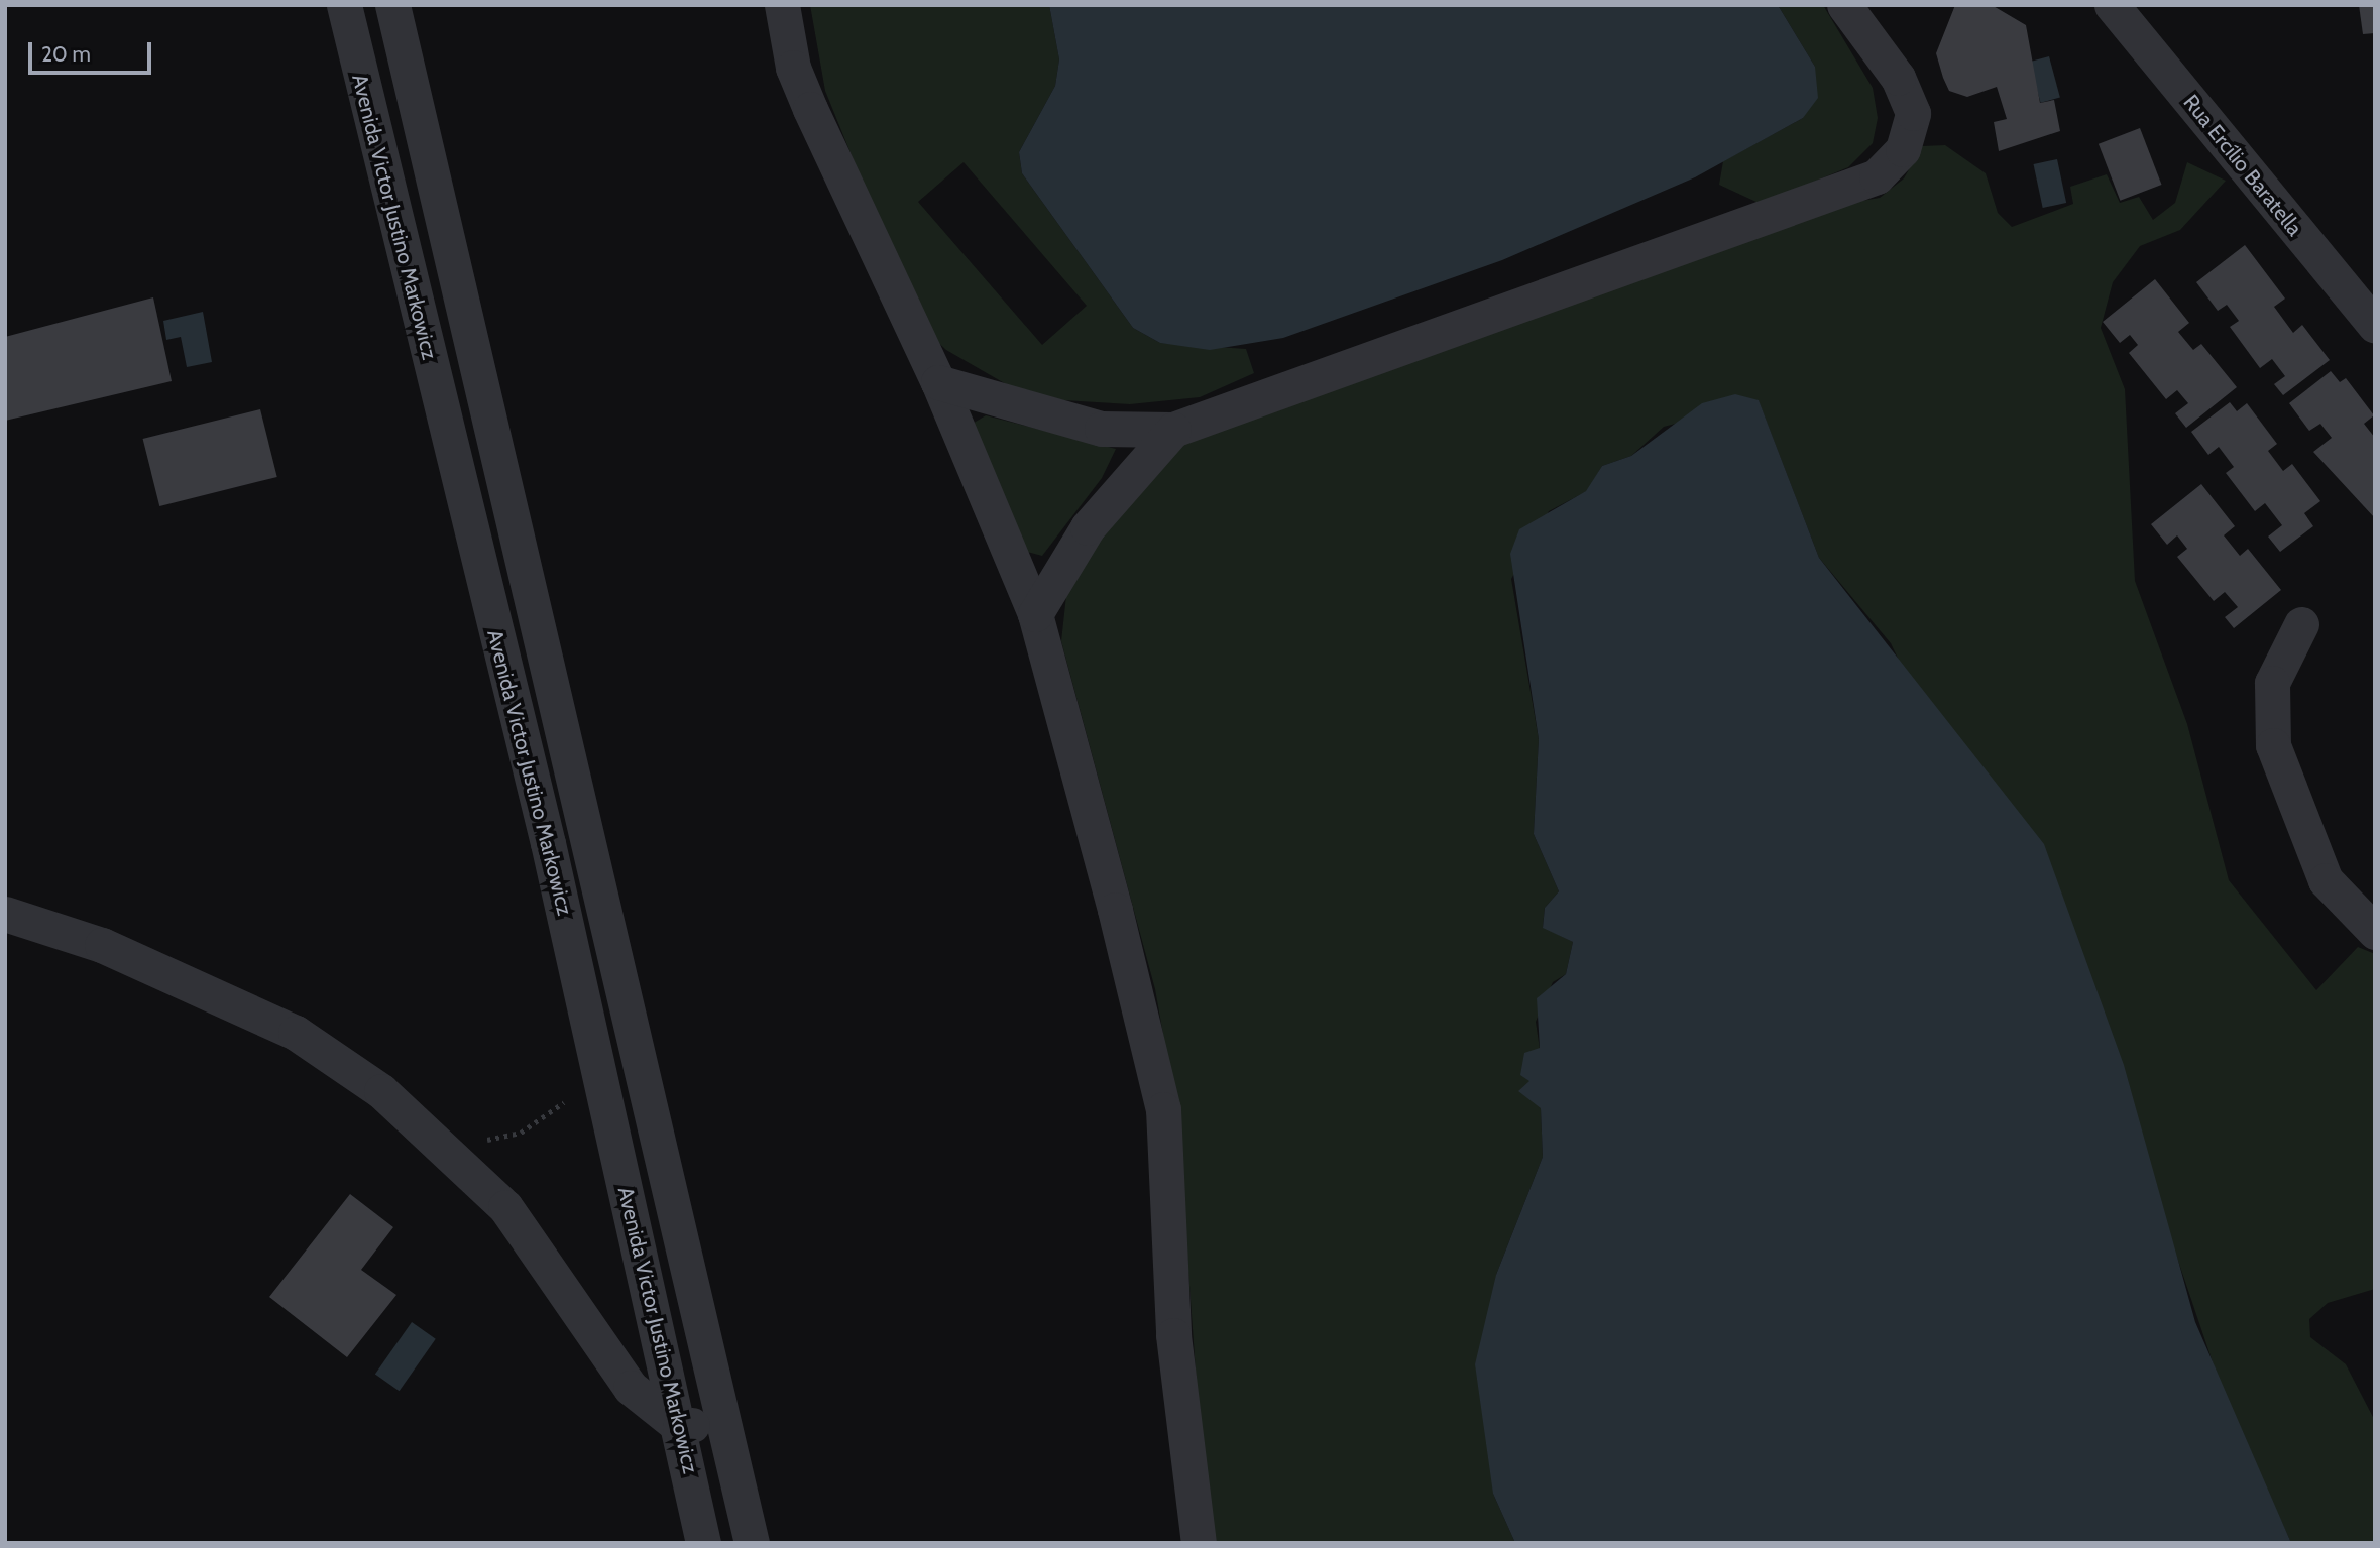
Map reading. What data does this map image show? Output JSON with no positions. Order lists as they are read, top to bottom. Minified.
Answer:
{"streets":{"street":["Rua Ercílio Baratella","Avenida Victor Justino Markowicz"]},"scale_bar":"20 m"}
